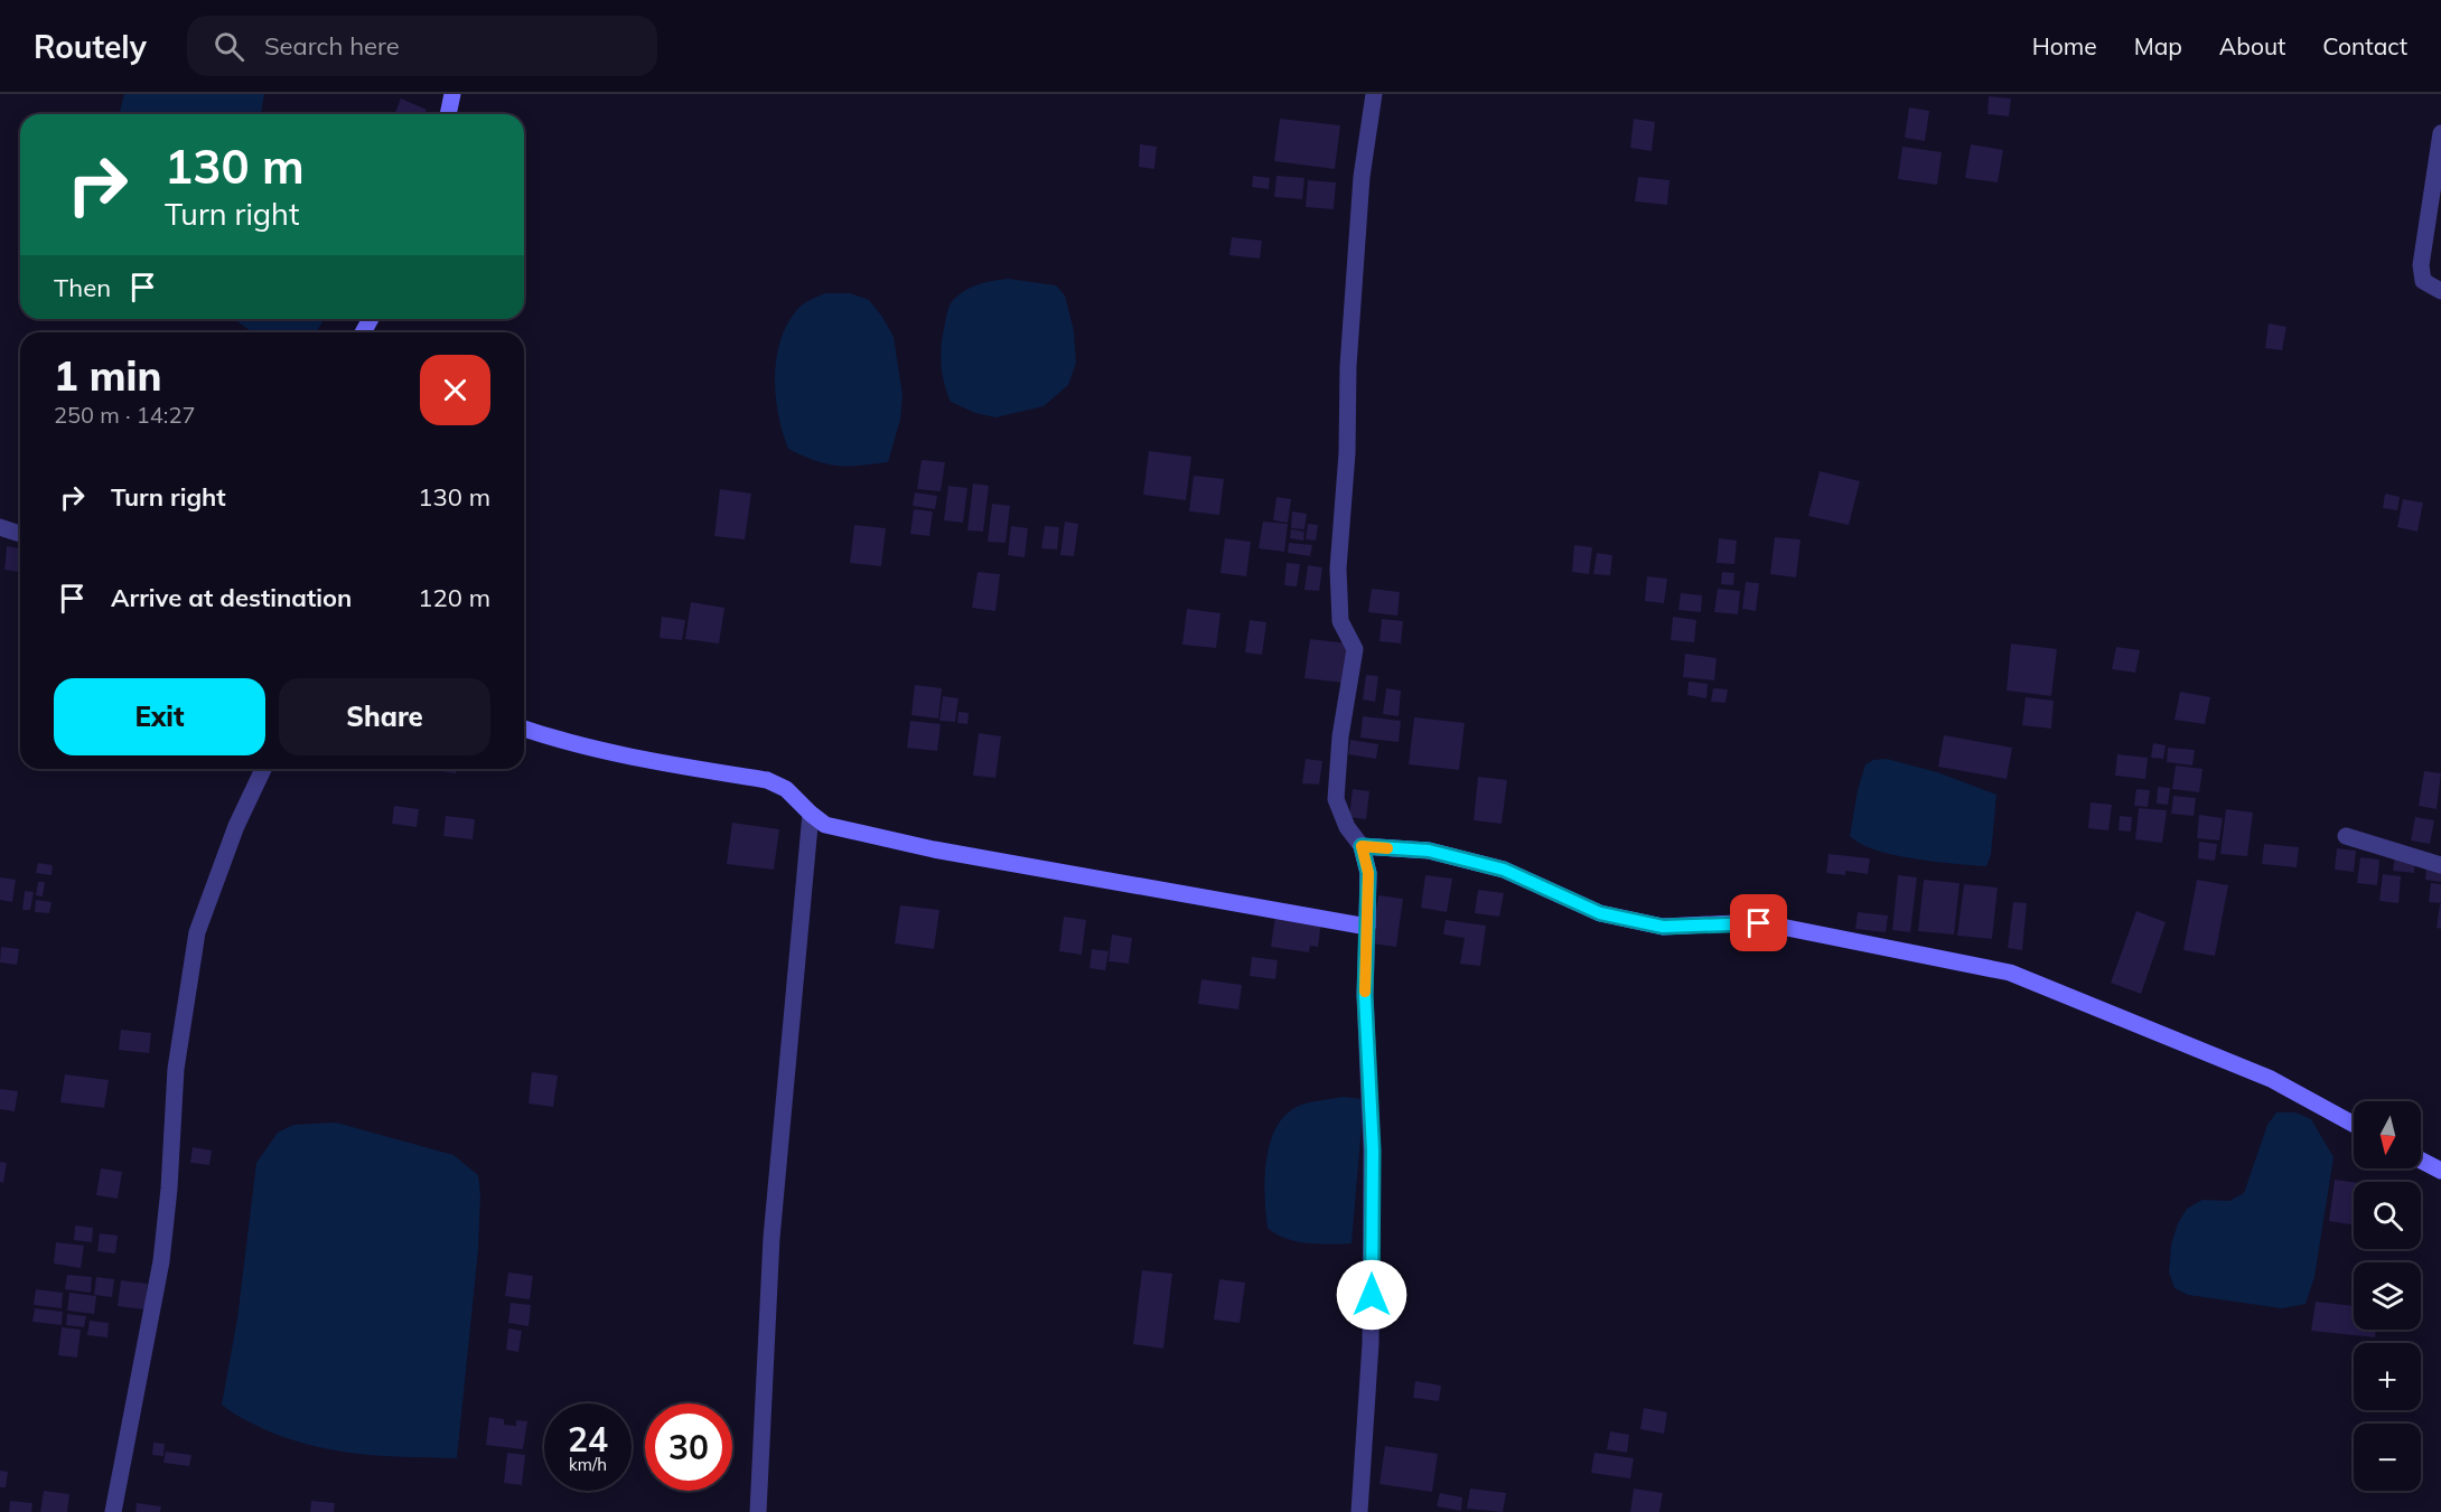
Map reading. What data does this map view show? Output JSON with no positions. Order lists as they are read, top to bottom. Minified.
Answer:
{"north":"bottom","page":{"header":"Routely","search":"Search here","nav":["Home","Map","About","Contact"],"turn":["130 m","Turn right"],"then":"Then","heading":["1 min","250 m · 14:27"],"list":[{"name":"Turn right","value":"130 m"},{"name":"Arrive at destination","value":"120 m"}],"buttons":["Exit","Share"],"map_buttons":["+","−"],"speed":"24 km/h","limit":"30"}}
